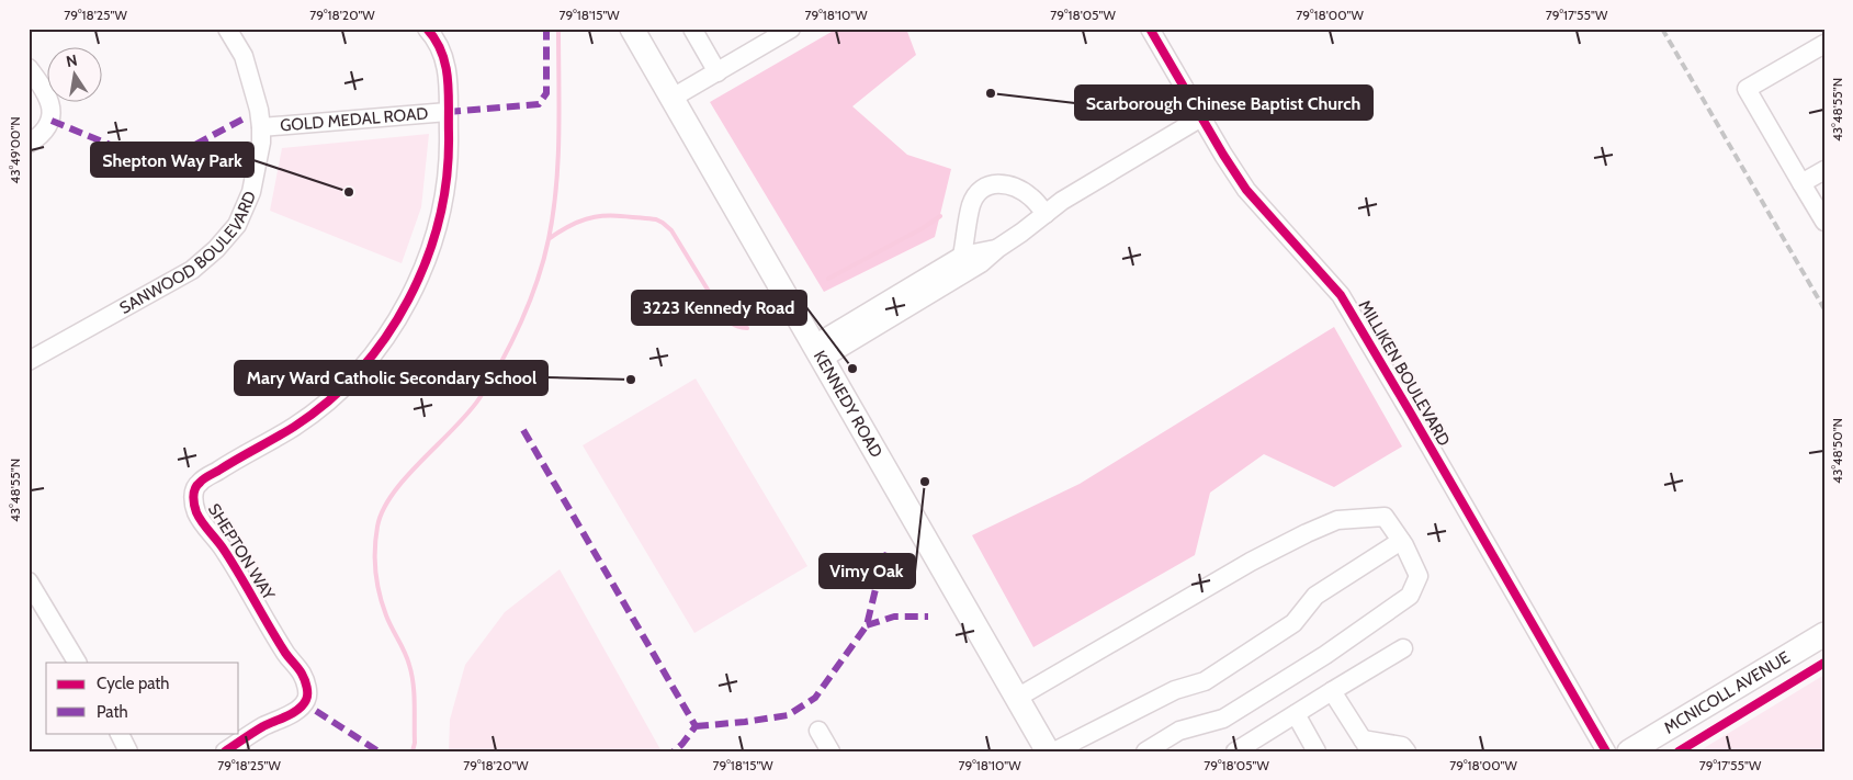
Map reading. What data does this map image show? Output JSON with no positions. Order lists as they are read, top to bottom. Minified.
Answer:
{"streets":{"main road":["KENNEDY ROAD","MCNICOLL AVENUE"],"street":["GOLD MEDAL ROAD","SANWOOD BOULEVARD","MILLIKEN BOULEVARD","SHEPTON WAY"]},"crossings":[["GOLD MEDAL ROAD","SANWOOD BOULEVARD"],["GOLD MEDAL ROAD","SHEPTON WAY"]],"places":["Scarborough Chinese Baptist Church","Shepton Way Park","3223 Kennedy Road","Mary Ward Catholic Secondary School","Vimy Oak"],"legend":["Cycle path","Path"],"north":"top","coordinates":["79°18'25\"W","79°18'20\"W","79°18'15\"W","79°18'10\"W","79°18'05\"W","79°18'00\"W","79°17'55\"W","43°48'55\"N","43°49'00\"N","43°48'50\"N"]}
